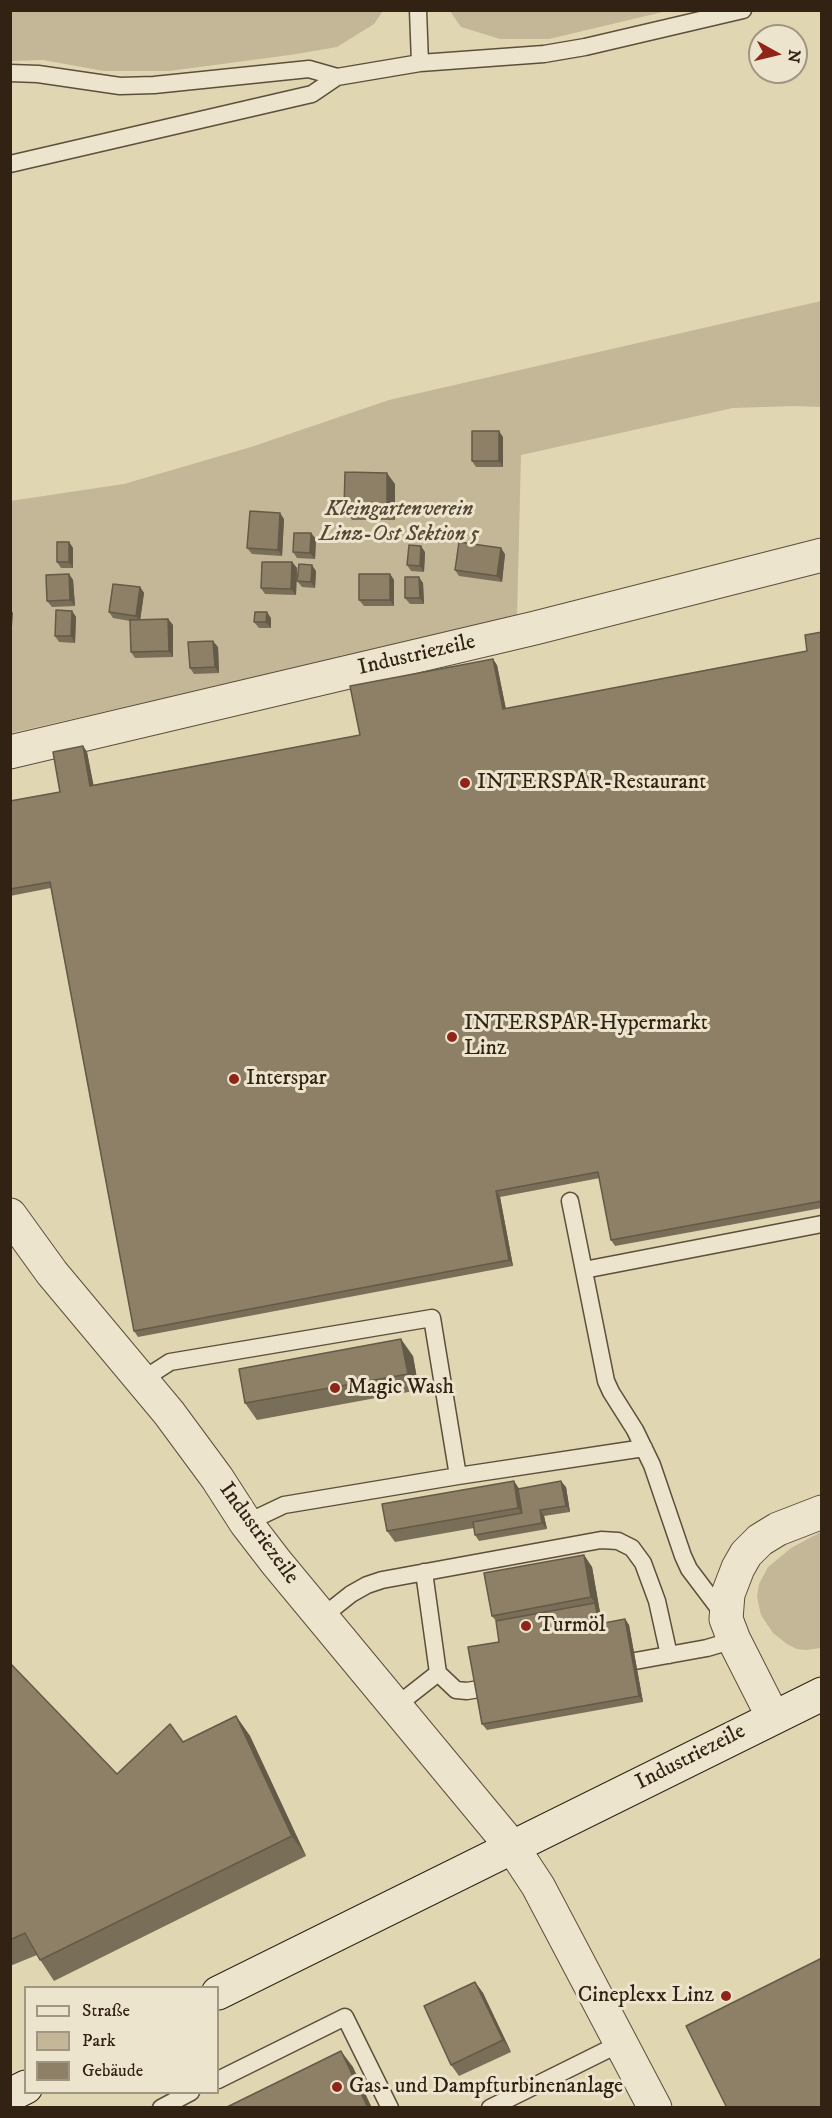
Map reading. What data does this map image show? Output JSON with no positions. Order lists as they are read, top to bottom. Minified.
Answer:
{"streets":{"street":["Industriezeile"]},"parks":["Kleingartenverein Linz-Ost Sektion 5"],"places":["INTERSPAR-Restaurant","INTERSPAR-Hypermarkt Linz","Interspar","Magic Wash","Turmöl","Cineplexx Linz","Gas- und Dampfturbinenanlage"],"legend":["Straße","Park","Gebäude"],"north":"right"}
